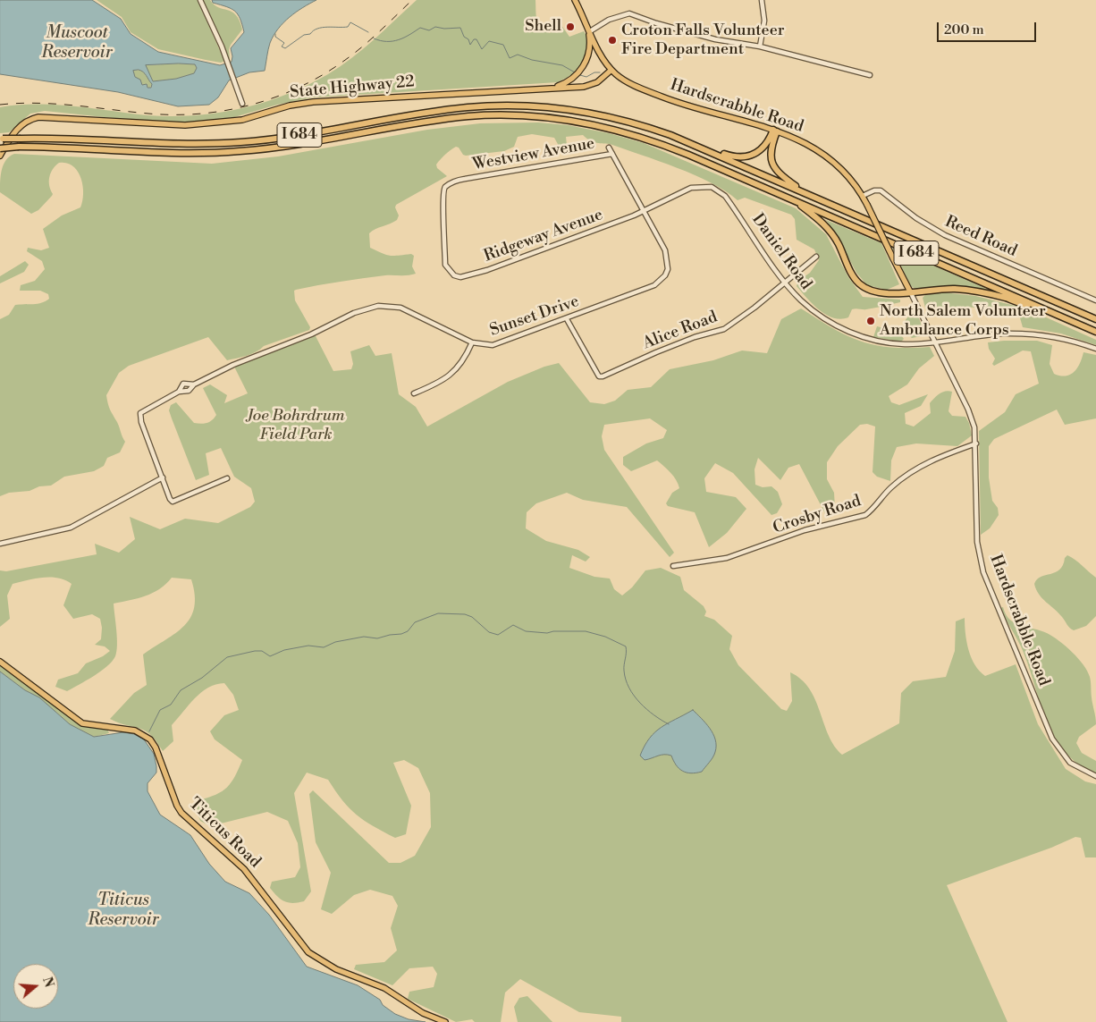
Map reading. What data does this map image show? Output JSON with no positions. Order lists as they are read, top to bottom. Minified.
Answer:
{"streets":{"highway":["I 684"],"main road":["State Highway 22","Hardscrabble Road","Titicus Road"],"street":["Westview Avenue","Ridgeway Avenue","Reed Road","Daniel Road","Sunset Drive","Alice Road","Crosby Road"]},"crossings":[["Hardscrabble Road","Reed Road"],["Hardscrabble Road","Daniel Road"],["Hardscrabble Road","Crosby Road"],["Westview Avenue","Ridgeway Avenue"],["Westview Avenue","Sunset Drive"],["Ridgeway Avenue","Daniel Road"],["Ridgeway Avenue","Sunset Drive"],["Daniel Road","Sunset Drive"],["Daniel Road","Alice Road"],["Sunset Drive","Alice Road"]],"water":["Muscoot Reservoir","Titicus Reservoir"],"parks":["Joe Bohrdrum Field Park"],"places":["Shell","Croton Falls Volunteer Fire Department","North Salem Volunteer Ambulance Corps"],"scale_bar":"200 m","north":"right"}
